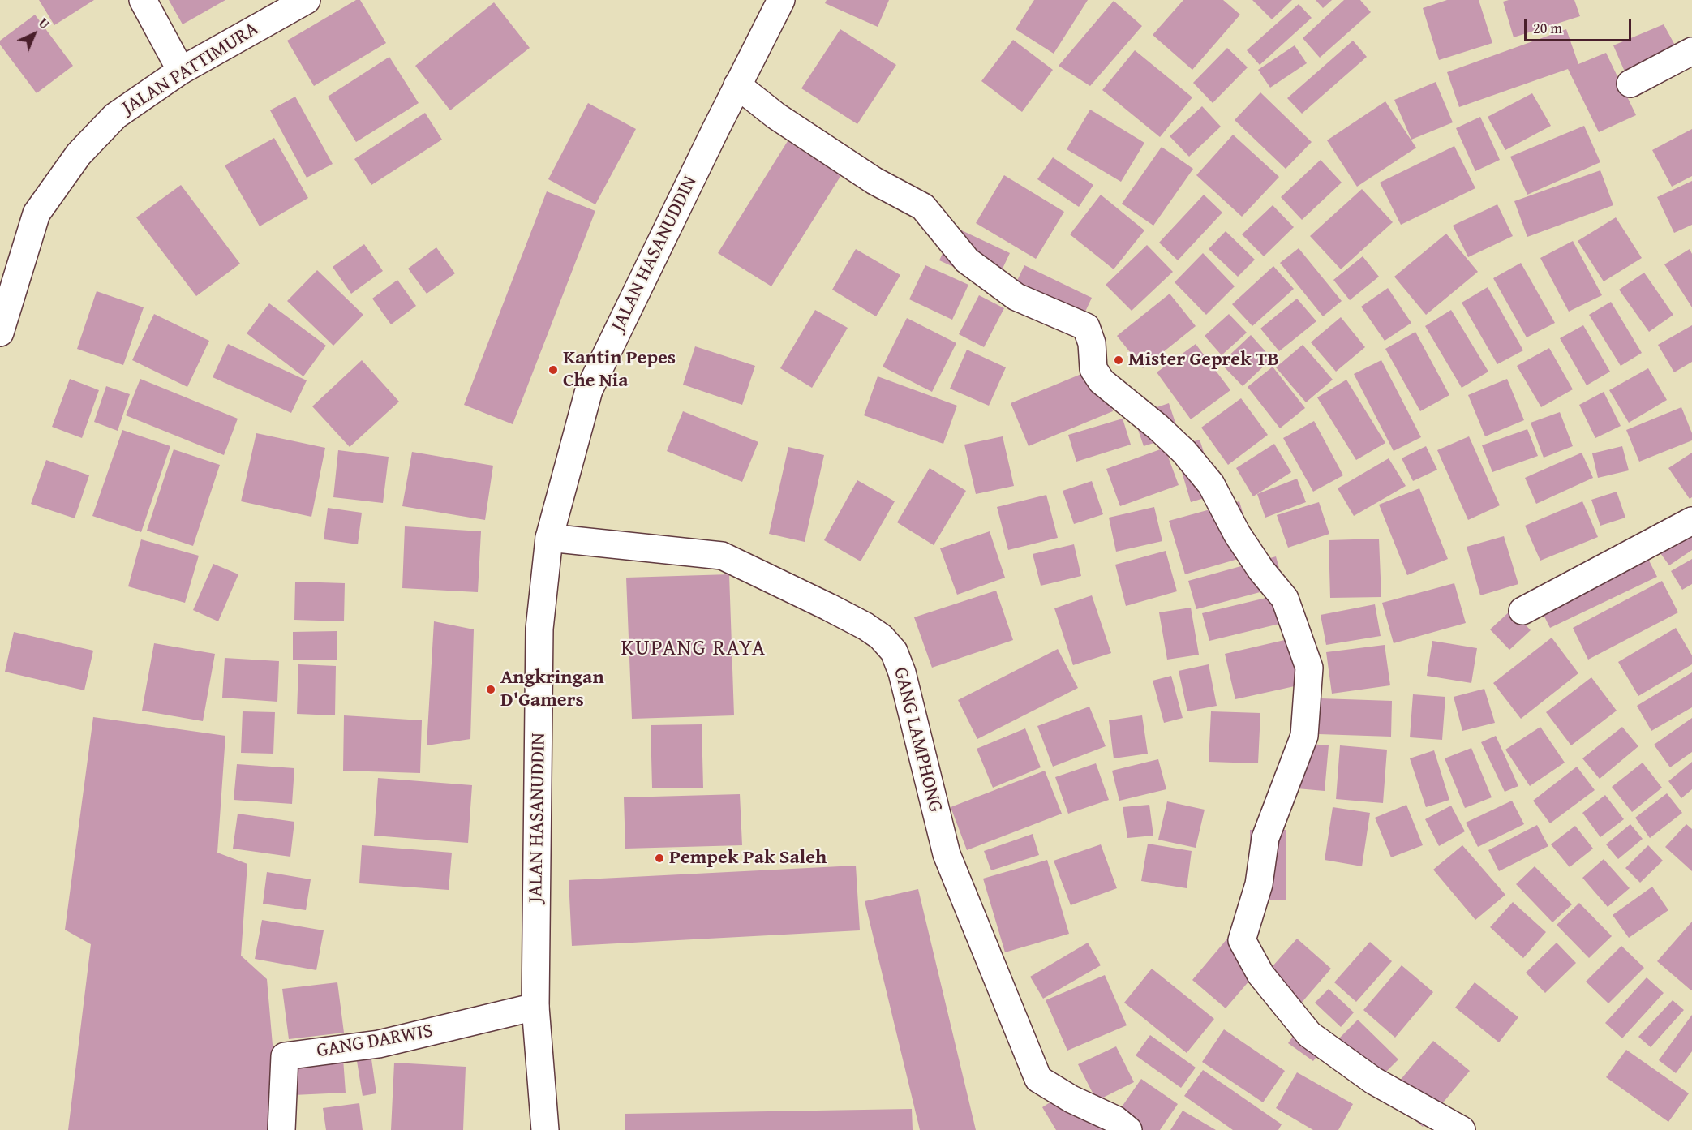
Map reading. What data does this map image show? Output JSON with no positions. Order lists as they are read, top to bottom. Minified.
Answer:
{"streets":{"street":["JALAN PATTIMURA","JALAN HASANUDDIN","GANG LAMPHONG","GANG DARWIS"]},"crossings":[["JALAN HASANUDDIN","GANG LAMPHONG"],["JALAN HASANUDDIN","GANG DARWIS"]],"districts":["KUPANG RAYA"],"places":["Mister Geprek TB","Kantin Pepes Che Nia","Angkringan D'Gamers","Pempek Pak Saleh"],"scale_bar":"20 m","north":"top right"}
